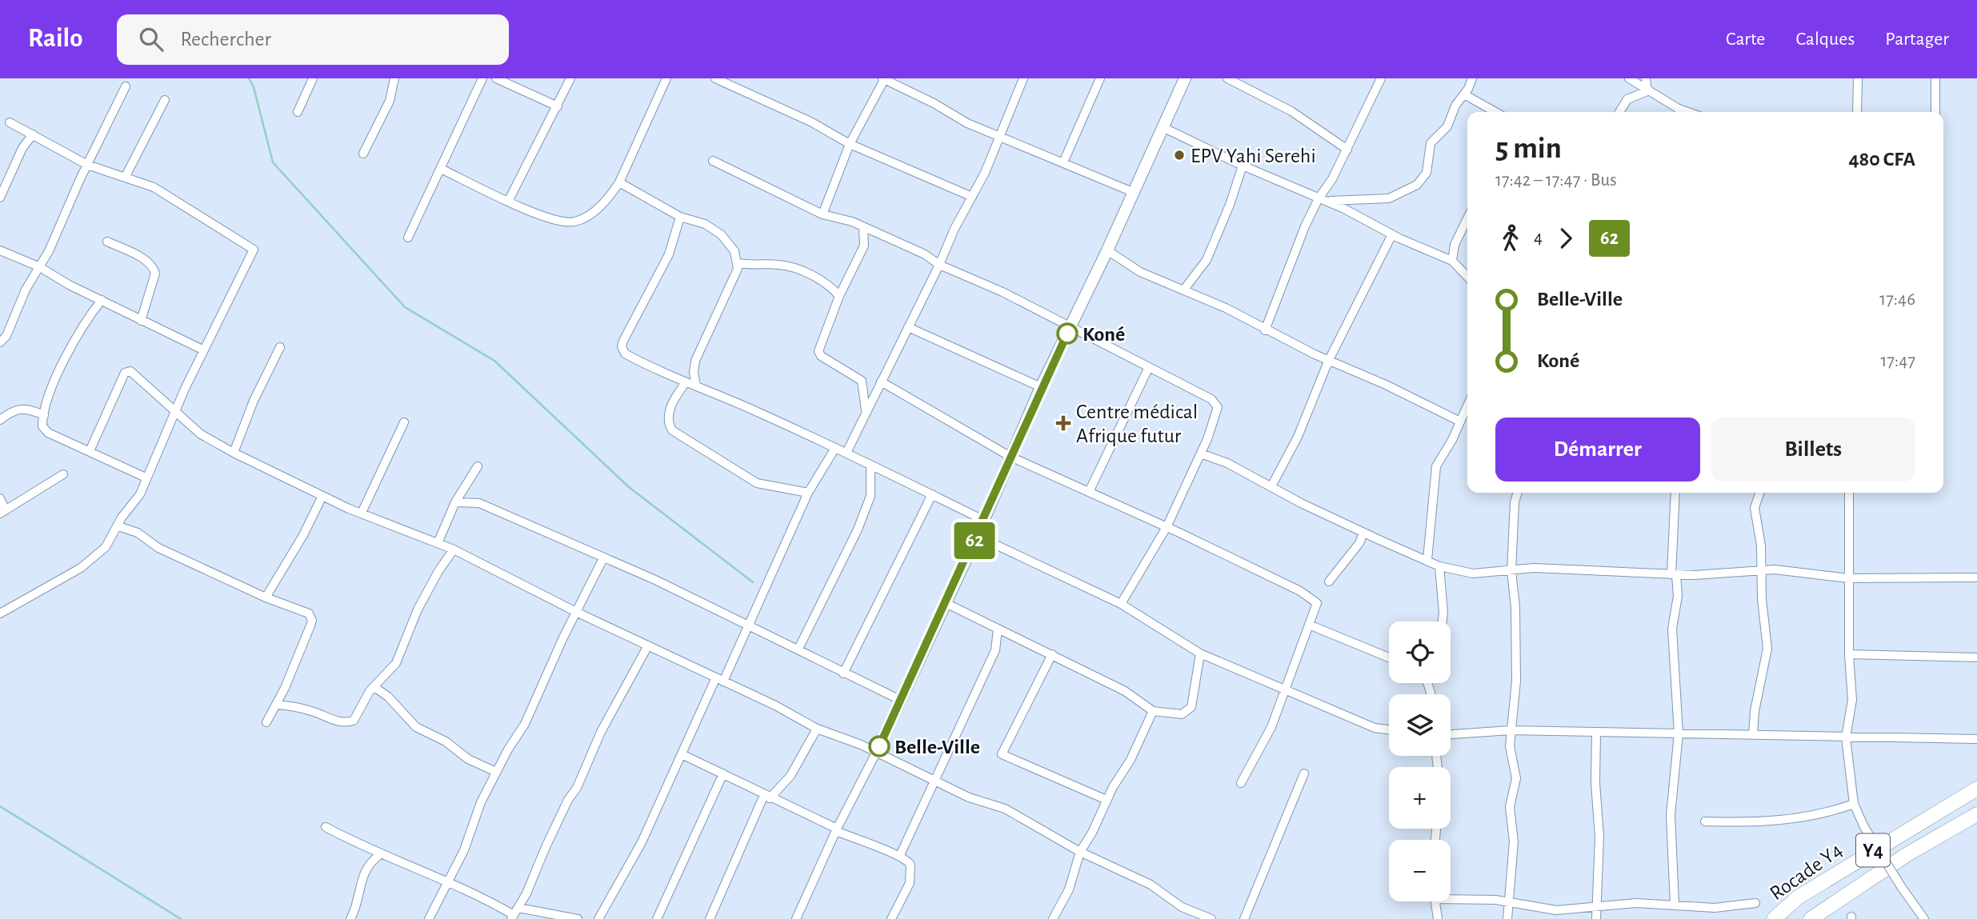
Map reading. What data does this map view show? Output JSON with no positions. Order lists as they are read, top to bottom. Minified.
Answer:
{"streets":{"highway":["Y4","Rocade Y4"]},"places":{"other":["EPV Yahi Serehi","Koné","Belle-Ville"],"health":["Centre médical Afrique futur"]},"lines":["bus line 62"],"page":{"header":"Railo","search":"Rechercher","nav":["Carte","Calques","Partager"],"on_map":"62","heading":["5 min","17:42 – 17:47 · Bus","480 CFA"],"legs":["4","62"],"list":[{"name":"Belle-Ville","value":"17:46"},{"name":"Koné","value":"17:47"}],"buttons":["Démarrer","Billets"],"map_buttons":["+","−"]}}
